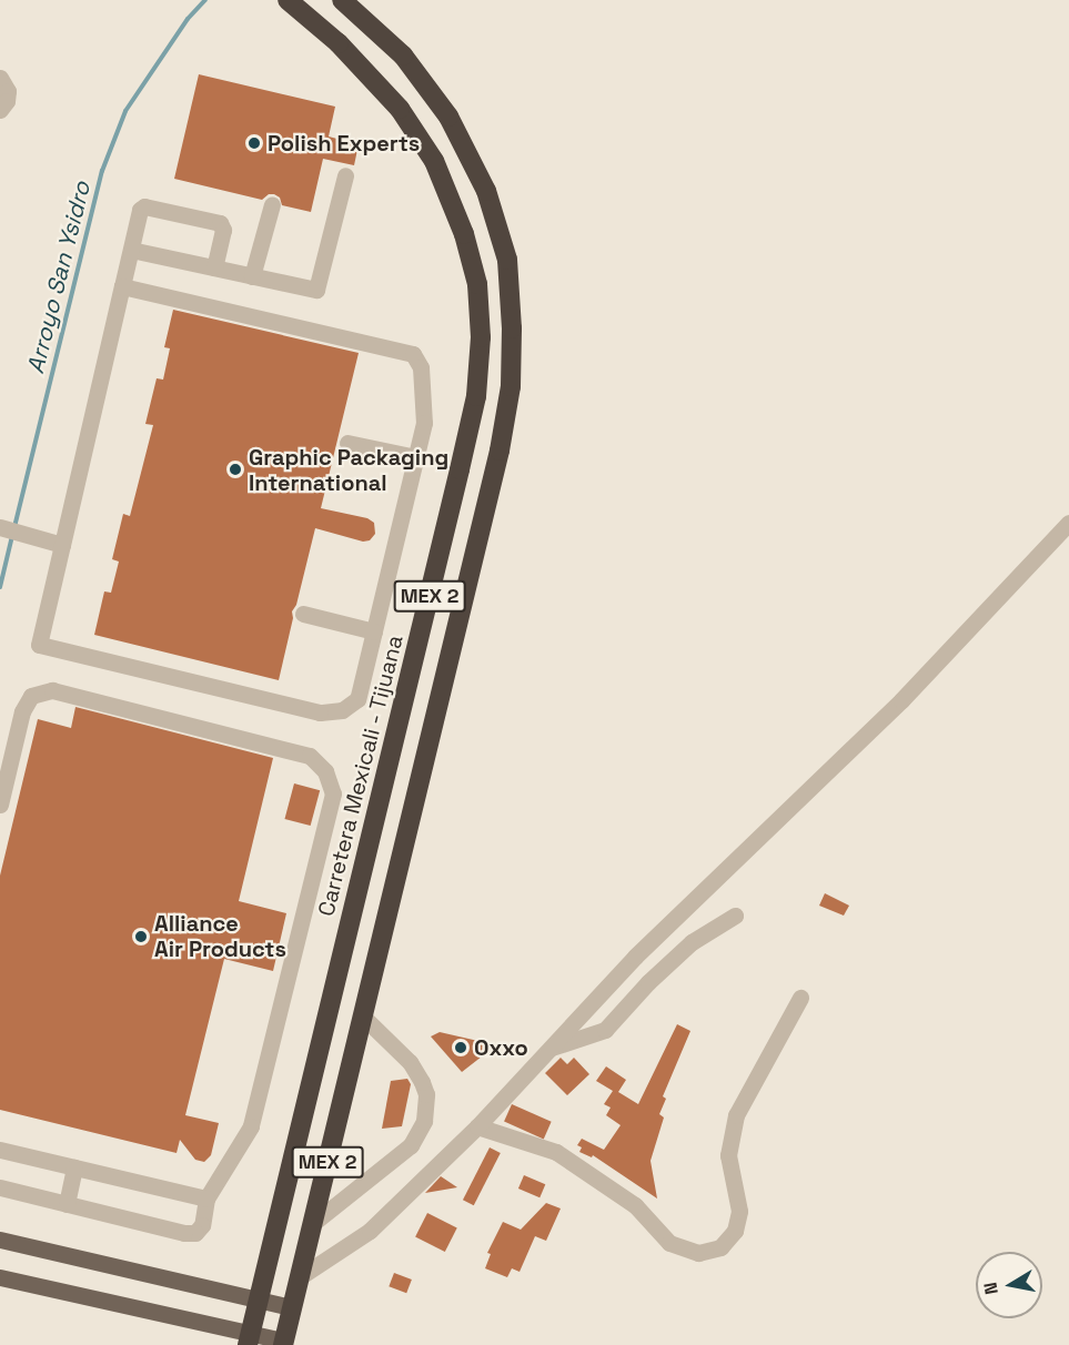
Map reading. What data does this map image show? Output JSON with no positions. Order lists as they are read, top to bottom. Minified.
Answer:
{"streets":{"highway":["MEX 2","Carretera Mexicali - Tijuana"]},"water":["Arroyo San Ysidro"],"places":["Polish Experts","Graphic Packaging International","Alliance Air Products","Oxxo"],"north":"left"}
